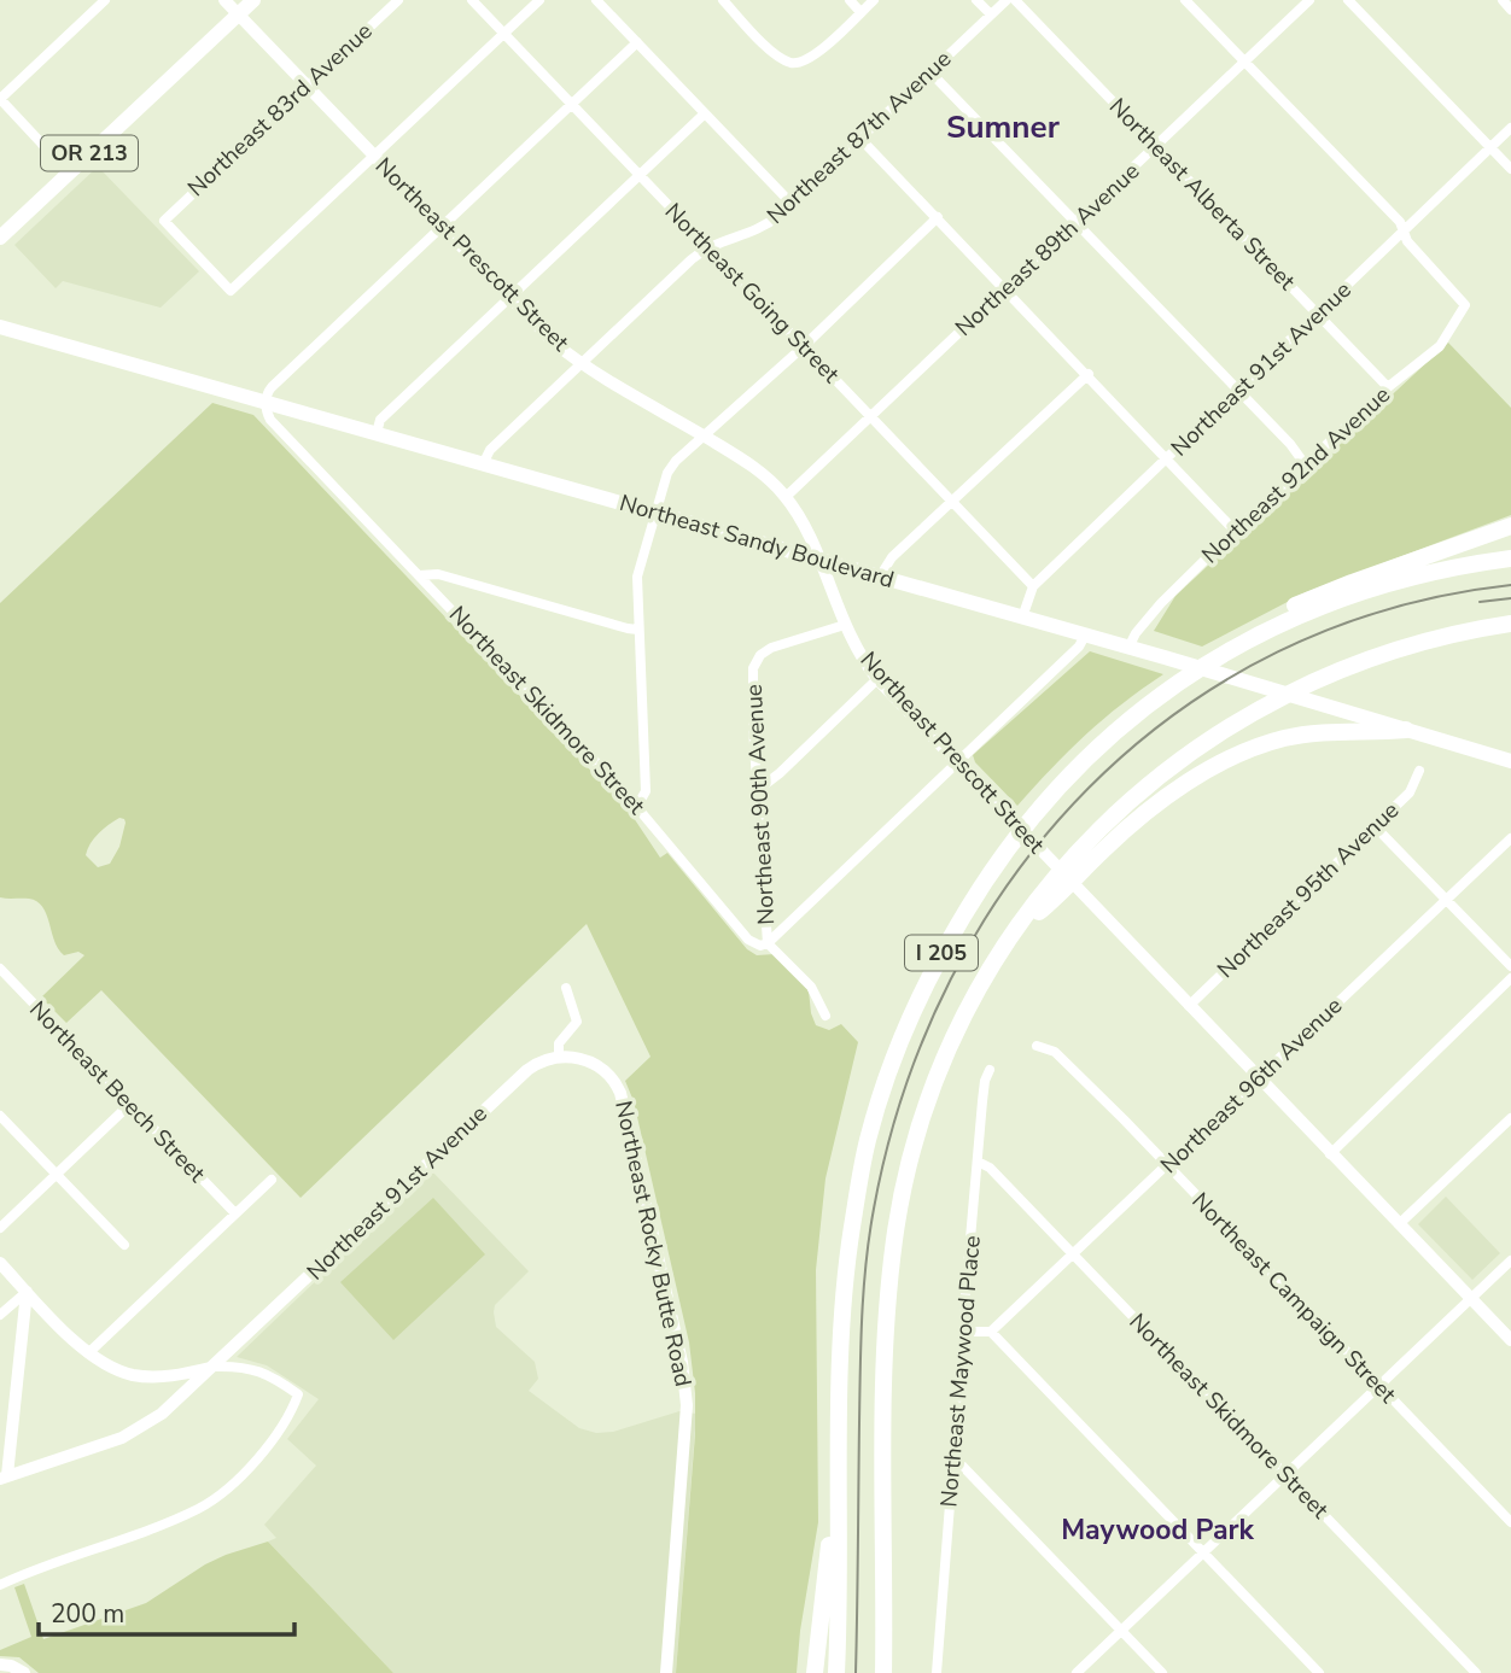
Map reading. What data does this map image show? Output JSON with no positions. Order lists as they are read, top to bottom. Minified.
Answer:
{"streets":{"highway":["I 205"],"main road":["OR 213","Northeast Sandy Boulevard"],"street":["Northeast 83rd Avenue","Northeast 87th Avenue","Northeast Alberta Street","Northeast 89th Avenue","Northeast Prescott Street","Northeast Going Street","Northeast 91st Avenue","Northeast 92nd Avenue","Northeast Skidmore Street","Northeast 90th Avenue","Northeast 95th Avenue","Northeast 96th Avenue","Northeast Beech Street","Northeast Rocky Butte Road","Northeast Campaign Street","Northeast Maywood Place"]},"crossings":[["Northeast 83rd Avenue","Northeast Prescott Street"],["Northeast 87th Avenue","Northeast Prescott Street"],["Northeast 87th Avenue","Northeast Going Street"],["Northeast 87th Avenue","Northeast Sandy Boulevard"],["OR 213","Northeast Prescott Street"],["Northeast Alberta Street","Northeast 89th Avenue"],["Northeast Alberta Street","Northeast 91st Avenue"],["Northeast Alberta Street","Northeast 92nd Avenue"],["Northeast 89th Avenue","Northeast Prescott Street"],["Northeast 89th Avenue","Northeast Going Street"],["Northeast Prescott Street","Northeast Sandy Boulevard"],["Northeast Prescott Street","Northeast 90th Avenue"],["Northeast Prescott Street","Northeast 95th Avenue"],["Northeast Prescott Street","Northeast 96th Avenue"],["Northeast Going Street","Northeast 91st Avenue"],["Northeast 91st Avenue","Northeast 92nd Avenue"],["Northeast 91st Avenue","Northeast Sandy Boulevard"],["Northeast 91st Avenue","Northeast Rocky Butte Road"],["Northeast 92nd Avenue","Northeast Sandy Boulevard"],["Northeast Sandy Boulevard","Northeast Skidmore Street"],["Northeast Skidmore Street","Northeast 90th Avenue"],["Northeast Skidmore Street","Northeast 96th Avenue"],["Northeast Skidmore Street","Northeast Maywood Place"],["Northeast 96th Avenue","Northeast Campaign Street"]],"districts":["Sumner","Maywood Park"],"scale_bar":"200 m"}
